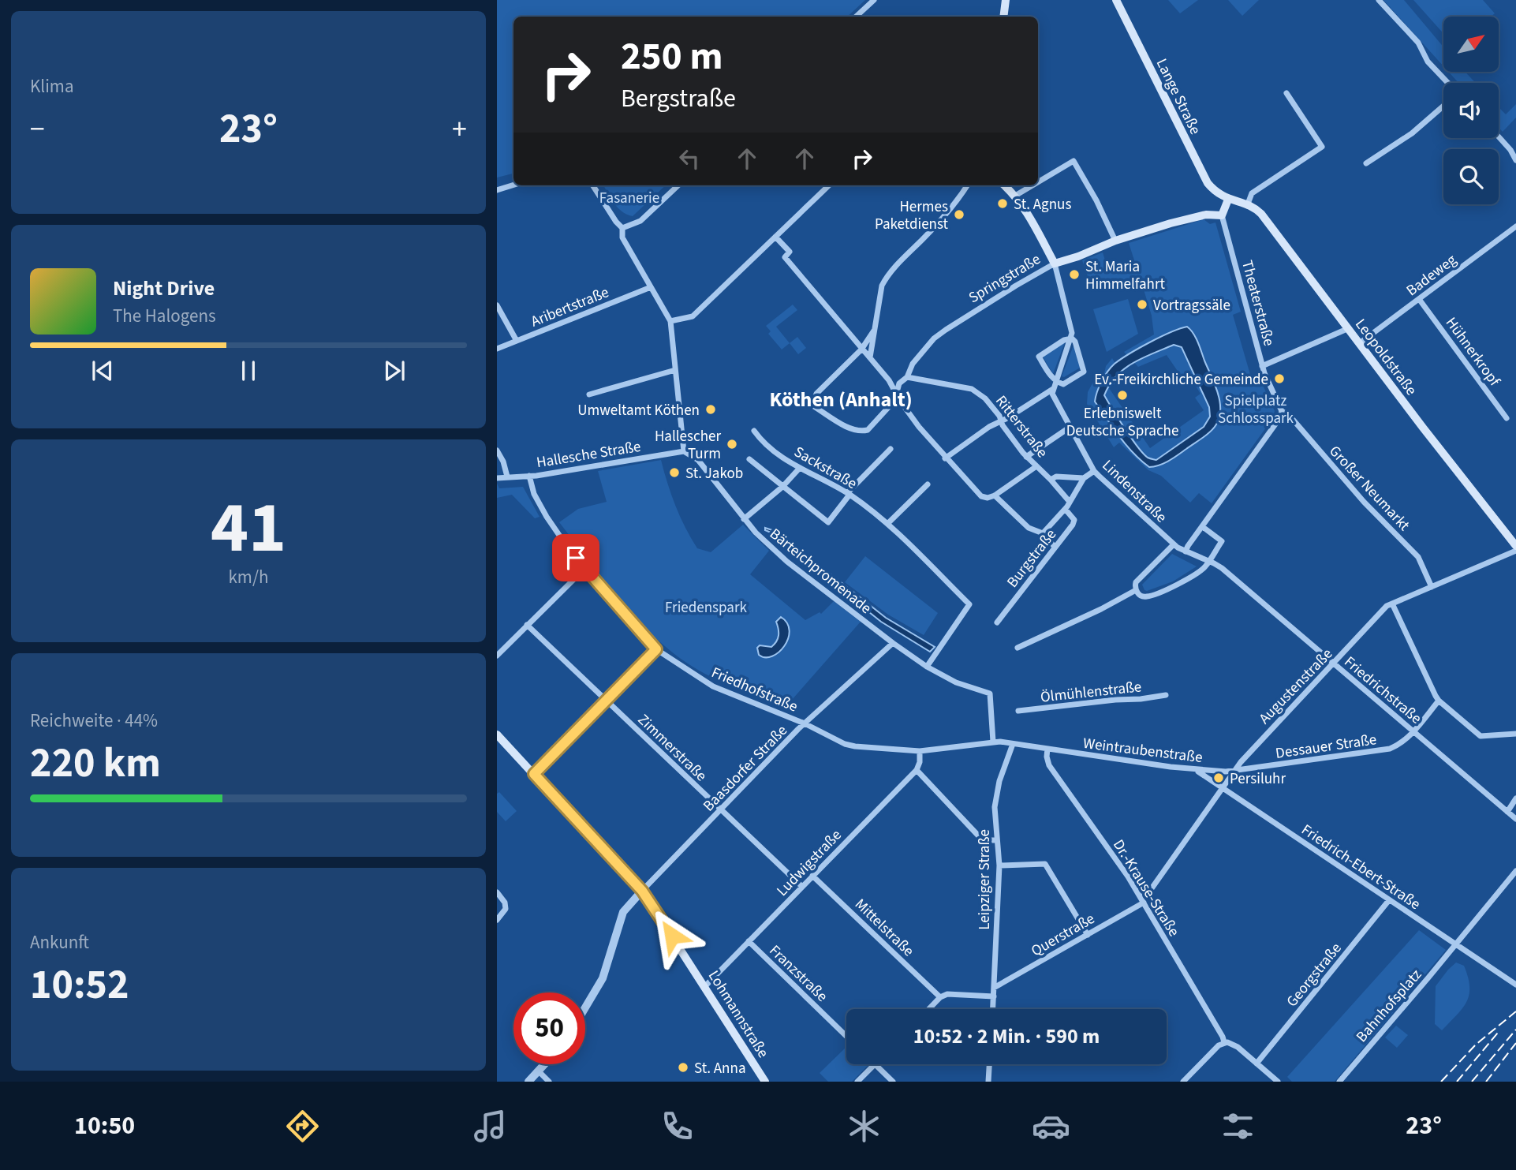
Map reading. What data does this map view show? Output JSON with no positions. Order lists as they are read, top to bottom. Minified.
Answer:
{"streets":{"main road":["Lange Straße","Springstraße","Leopoldstraße","Lohmannstraße"],"street":["Badeweg","Theaterstraße","Aribertstraße","Hühnerkropf","Ritterstraße","Hallesche Straße","Sackstraße","Großer Neumarkt","Lindenstraße","Burgstraße","Bärteichpromenade","Augustenstraße","Friedhofstraße","Friedrichstraße","Ölmühlenstraße","Dessauer Straße","Zimmerstraße","Weintraubenstraße","Baasdorfer Straße","Ludwigstraße","Friedrich-Ebert-Straße","Leipziger Straße","Dr.-Krause-Straße","Mittelstraße","Querstraße","Franzstraße","Georgstraße","Bahnhofsplatz"]},"crossings":[["Lange Straße","Leopoldstraße"],["Badeweg","Hühnerkropf"],["Badeweg","Leopoldstraße"],["Springstraße","Theaterstraße"],["Springstraße","Ritterstraße"],["Theaterstraße","Großer Neumarkt"],["Hallesche Straße","Bärteichpromenade"],["Hallesche Straße","Friedhofstraße"],["Sackstraße","Bärteichpromenade"],["Großer Neumarkt","Augustenstraße"],["Lindenstraße","Friedrichstraße"],["Bärteichpromenade","Weintraubenstraße"],["Bärteichpromenade","Baasdorfer Straße"],["Augustenstraße","Friedrichstraße"],["Augustenstraße","Dessauer Straße"],["Augustenstraße","Weintraubenstraße"],["Augustenstraße","Friedrich-Ebert-Straße"],["Augustenstraße","Dr.-Krause-Straße"],["Augustenstraße","Querstraße"],["Friedhofstraße","Weintraubenstraße"],["Friedhofstraße","Baasdorfer Straße"],["Friedrichstraße","Dessauer Straße"],["Dessauer Straße","Weintraubenstraße"],["Zimmerstraße","Baasdorfer Straße"],["Zimmerstraße","Ludwigstraße"],["Weintraubenstraße","Friedrich-Ebert-Straße"],["Weintraubenstraße","Leipziger Straße"],["Weintraubenstraße","Dr.-Krause-Straße"],["Baasdorfer Straße","Lohmannstraße"],["Ludwigstraße","Mittelstraße"],["Ludwigstraße","Franzstraße"],["Ludwigstraße","Lohmannstraße"],["Friedrich-Ebert-Straße","Georgstraße"],["Friedrich-Ebert-Straße","Bahnhofsplatz"],["Leipziger Straße","Querstraße"],["Dr.-Krause-Straße","Querstraße"]],"districts":["Köthen (Anhalt)"],"parks":["Fasanerie","Spielplatz Schlosspark","Friedenspark"],"places":["St. Agnus","Hermes Paketdienst","St. Maria Himmelfahrt","Vortragssäle","Ev.-Freikirchliche Gemeinde","Erlebniswelt Deutsche Sprache","Umweltamt Köthen","Hallescher Turm","St. Jakob","Persiluhr","St. Anna"],"north":"top right","page":{"tile":["Klima",["41","km/h"],["Reichweite · 44%","220 km"],["Ankunft","10:52"]],"turn":["250 m","Bergstraße"],"heat":["−","23°","+"],"song":["Night Drive","The Halogens"],"limit":"50","trip":"10:52 · 2 Min. · 590 m","tabs":["10:50","23°"]}}
